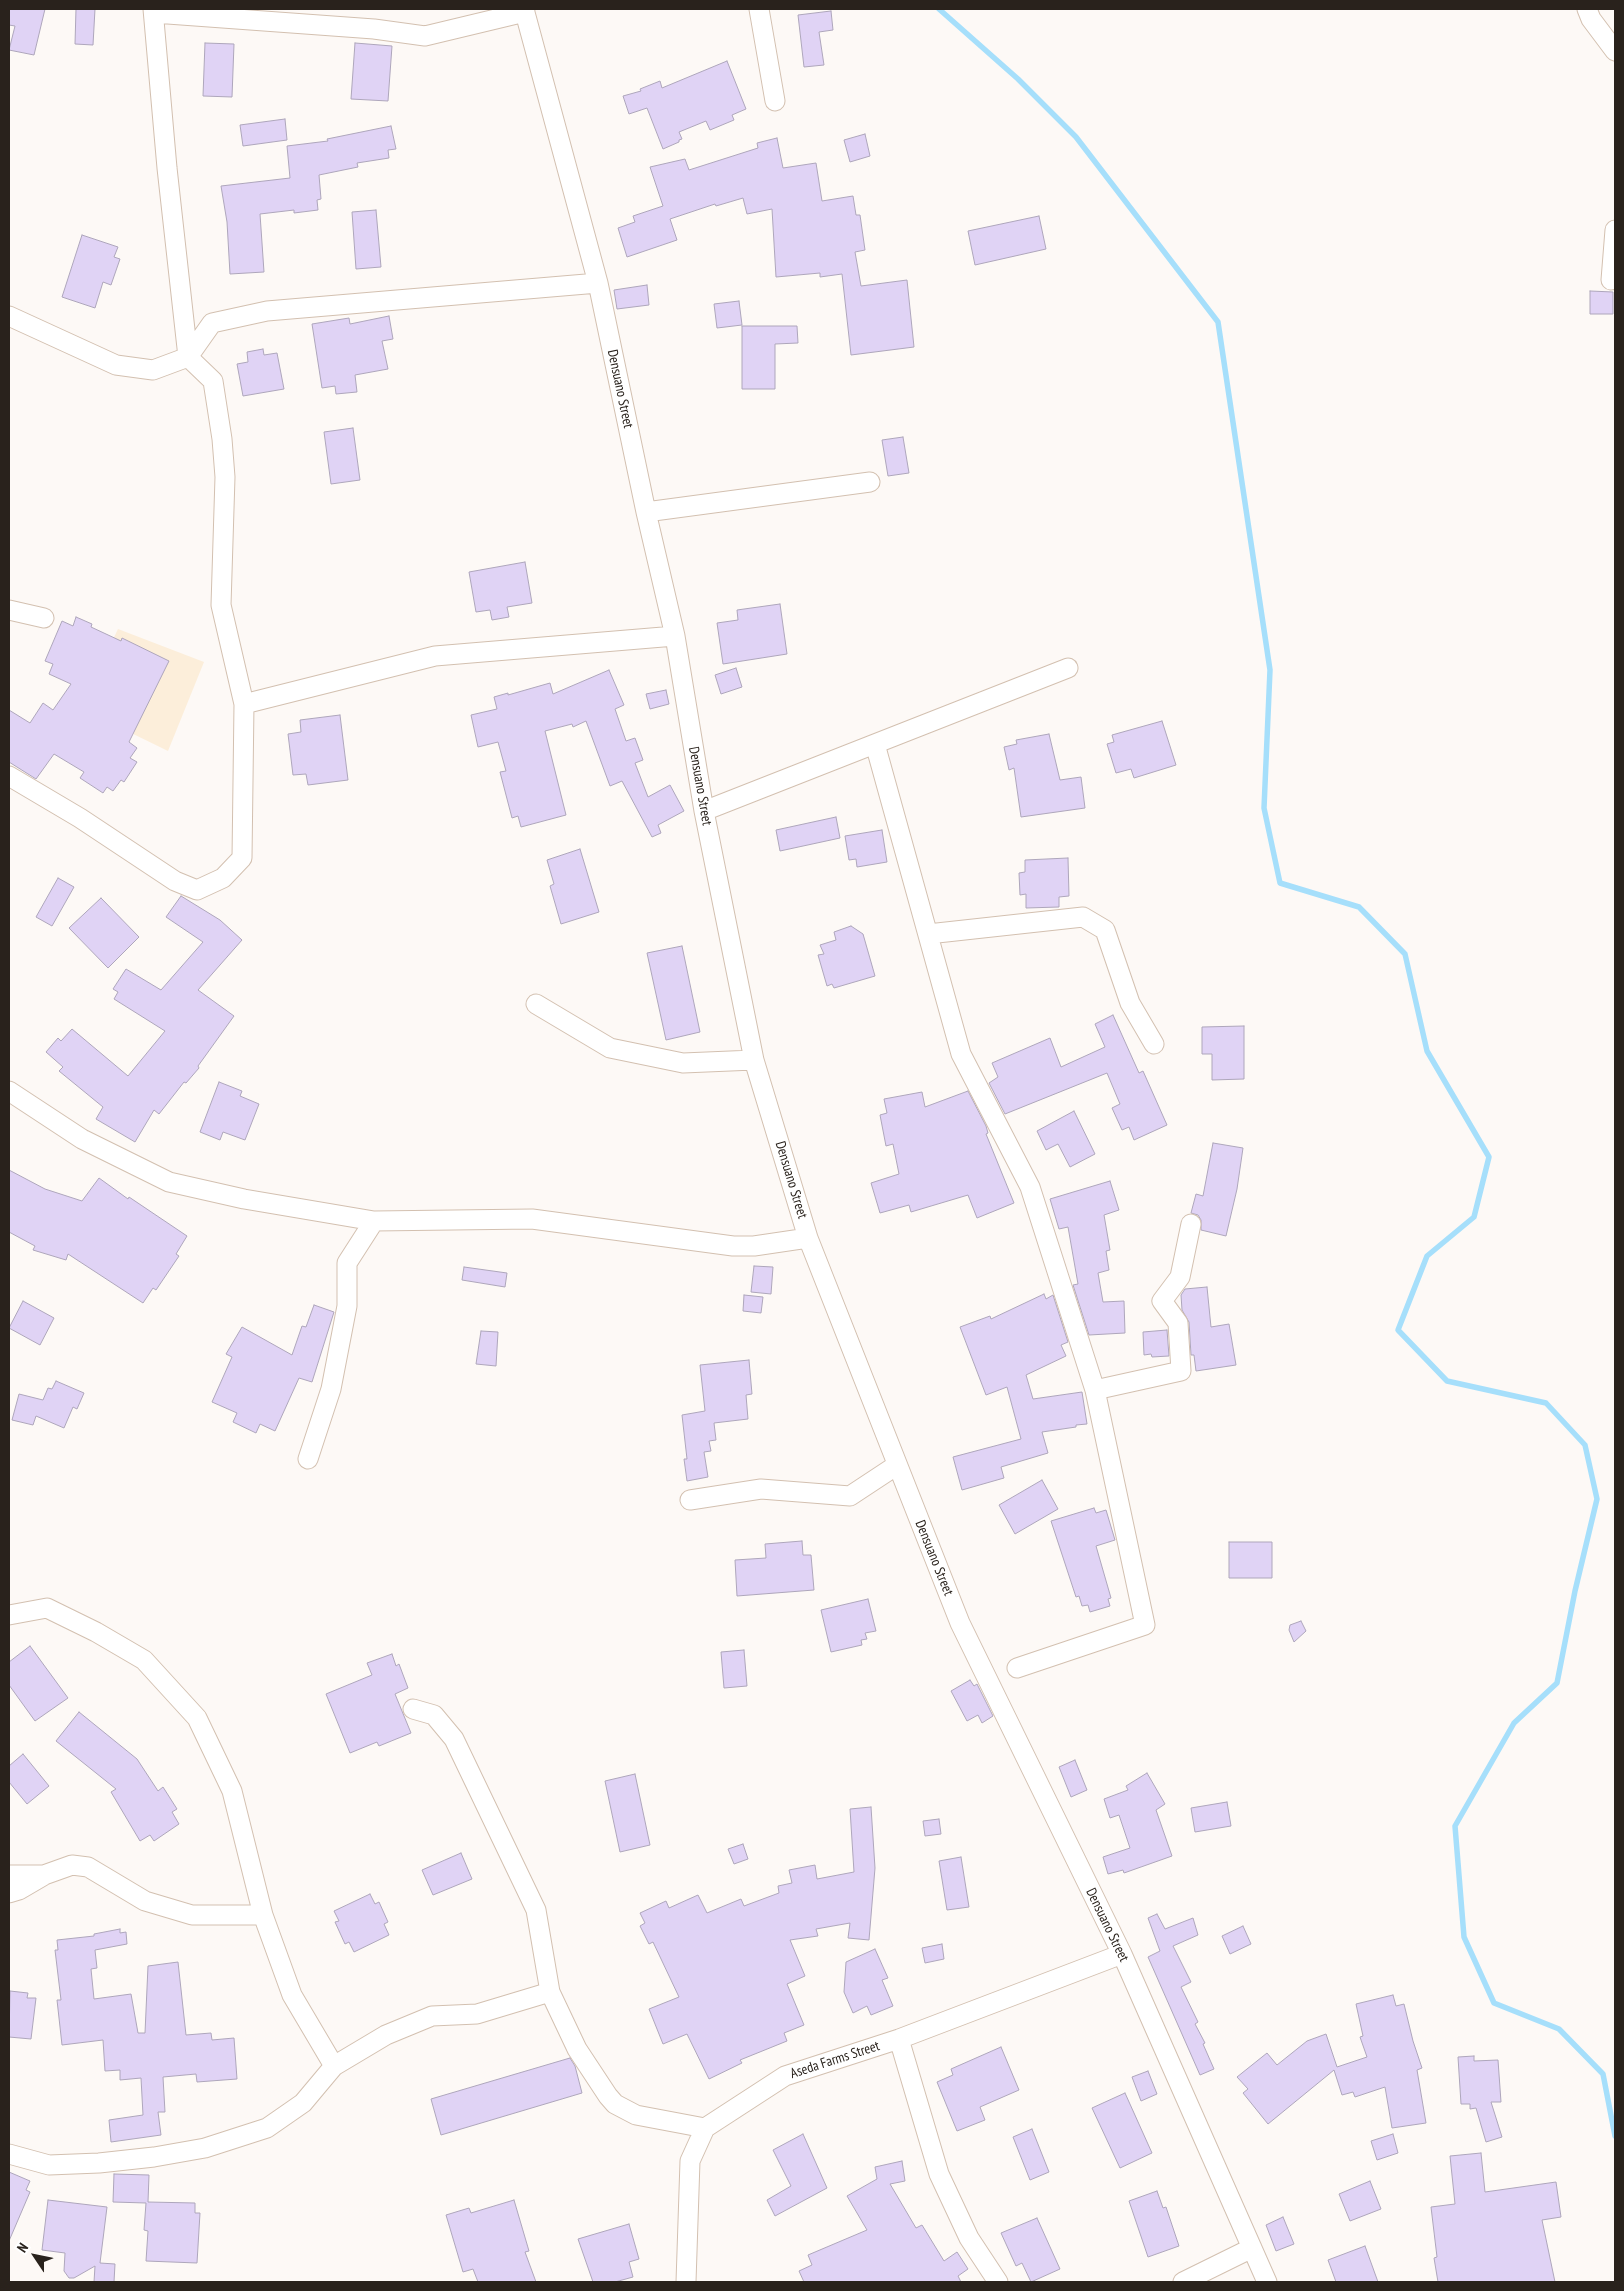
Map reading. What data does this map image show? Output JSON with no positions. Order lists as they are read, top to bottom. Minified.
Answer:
{"streets":{"street":["Densuano Street","Aseda Farms Street"]},"crossings":[["Densuano Street","Aseda Farms Street"]],"north":"top left"}
